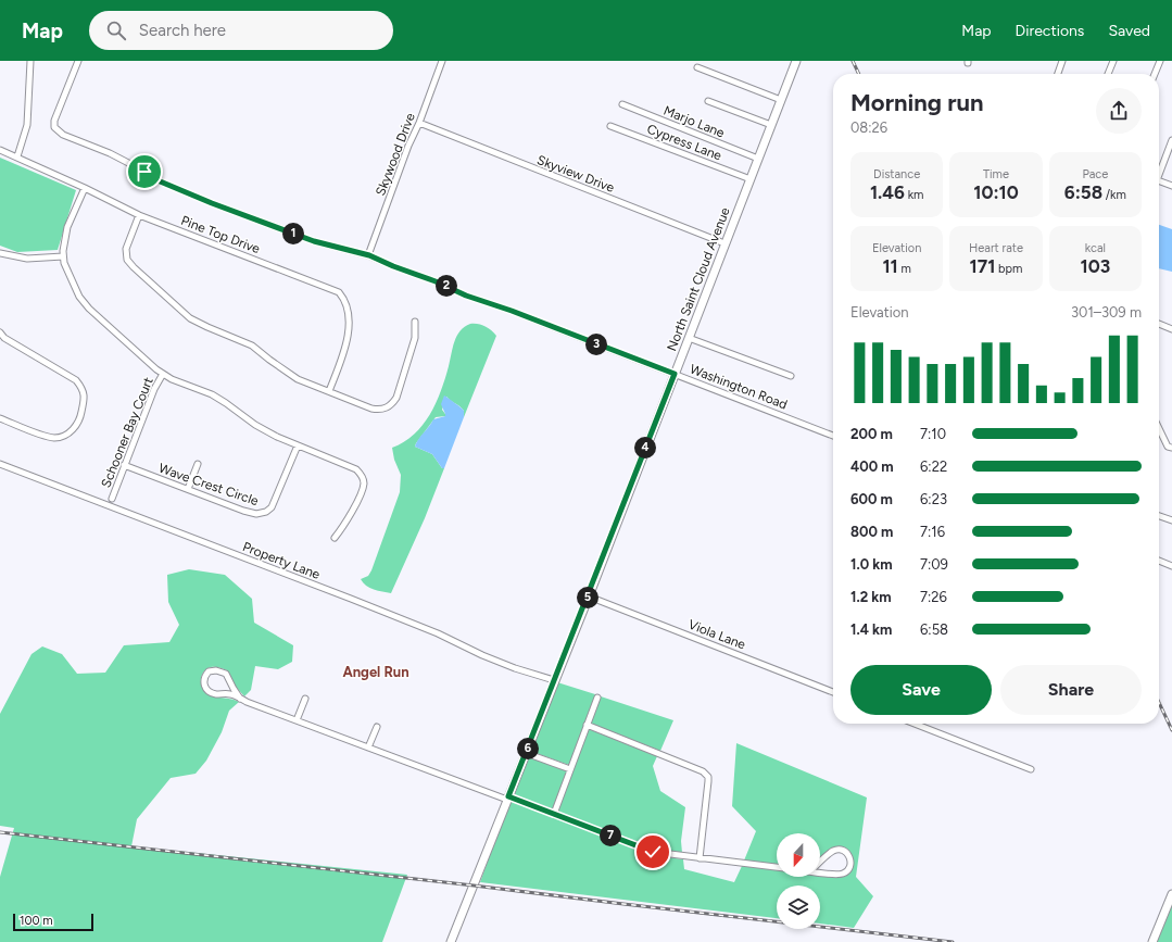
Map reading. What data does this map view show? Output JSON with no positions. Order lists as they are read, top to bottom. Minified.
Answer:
{"streets":{"street":["Marjo Lane","Cypress Lane","Skywood Drive","Skyview Drive","Pine Top Drive","North Saint Cloud Avenue","Washington Road","Schooner Bay Court","Wave Crest Circle","Property Lane","Viola Lane"]},"crossings":[["Marjo Lane","North Saint Cloud Avenue"],["Cypress Lane","North Saint Cloud Avenue"],["Skywood Drive","Skyview Drive"],["Skywood Drive","Washington Road"],["Skyview Drive","North Saint Cloud Avenue"],["North Saint Cloud Avenue","Washington Road"],["North Saint Cloud Avenue","Property Lane"],["North Saint Cloud Avenue","Viola Lane"],["Schooner Bay Court","Wave Crest Circle"]],"districts":["Angel Run"],"scale_bar":"100 m","north":"bottom","page":{"header":"Map","search":"Search here","nav":["Map","Directions","Saved"],"heading":["Morning run","08:26"],"stats":[["Distance","1.46 km"],["Time","10:10"],["Pace","6:58 /km"],["Elevation","11 m"],["Heart rate","171 bpm"],["kcal","103"]],"pins":["1","2","3","4","5","6","7"],"chart":["Elevation","301–309 m"],"list":[{"name":"200 m","note":"7:10"},{"name":"400 m","note":"6:22"},{"name":"600 m","note":"6:23"},{"name":"800 m","note":"7:16"},{"name":"1.0 km","note":"7:09"},{"name":"1.2 km","note":"7:26"},{"name":"1.4 km","note":"6:58"}],"buttons":["Save","Share"],"scale":"100 m"}}
